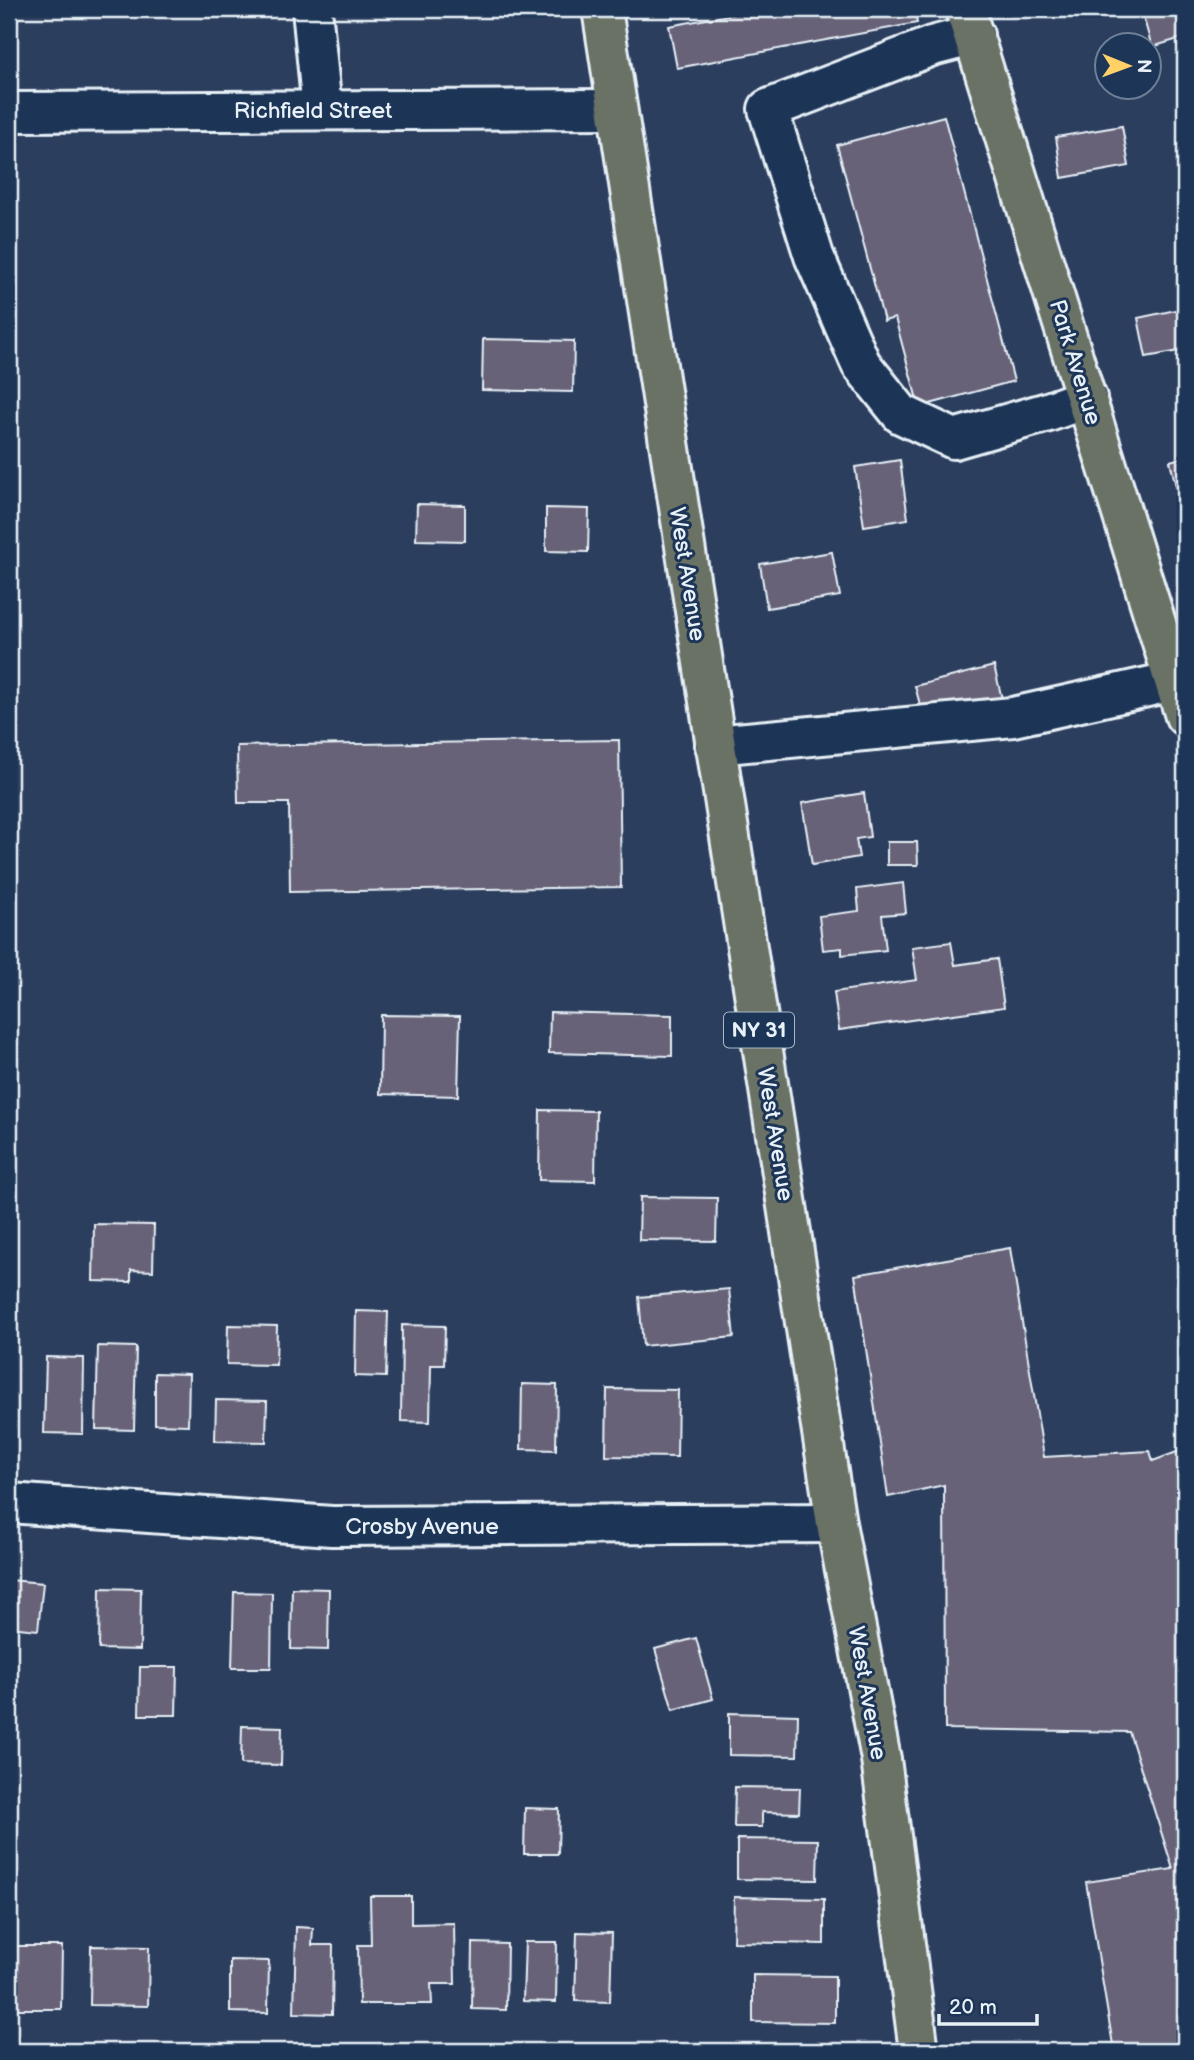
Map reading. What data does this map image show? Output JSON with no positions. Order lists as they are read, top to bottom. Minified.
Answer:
{"streets":{"main road":["Park Avenue","West Avenue","NY 31"],"street":["Richfield Street","Crosby Avenue"]},"crossings":[["Richfield Street","West Avenue"],["West Avenue","Crosby Avenue"]],"scale_bar":"20 m","north":"right"}
